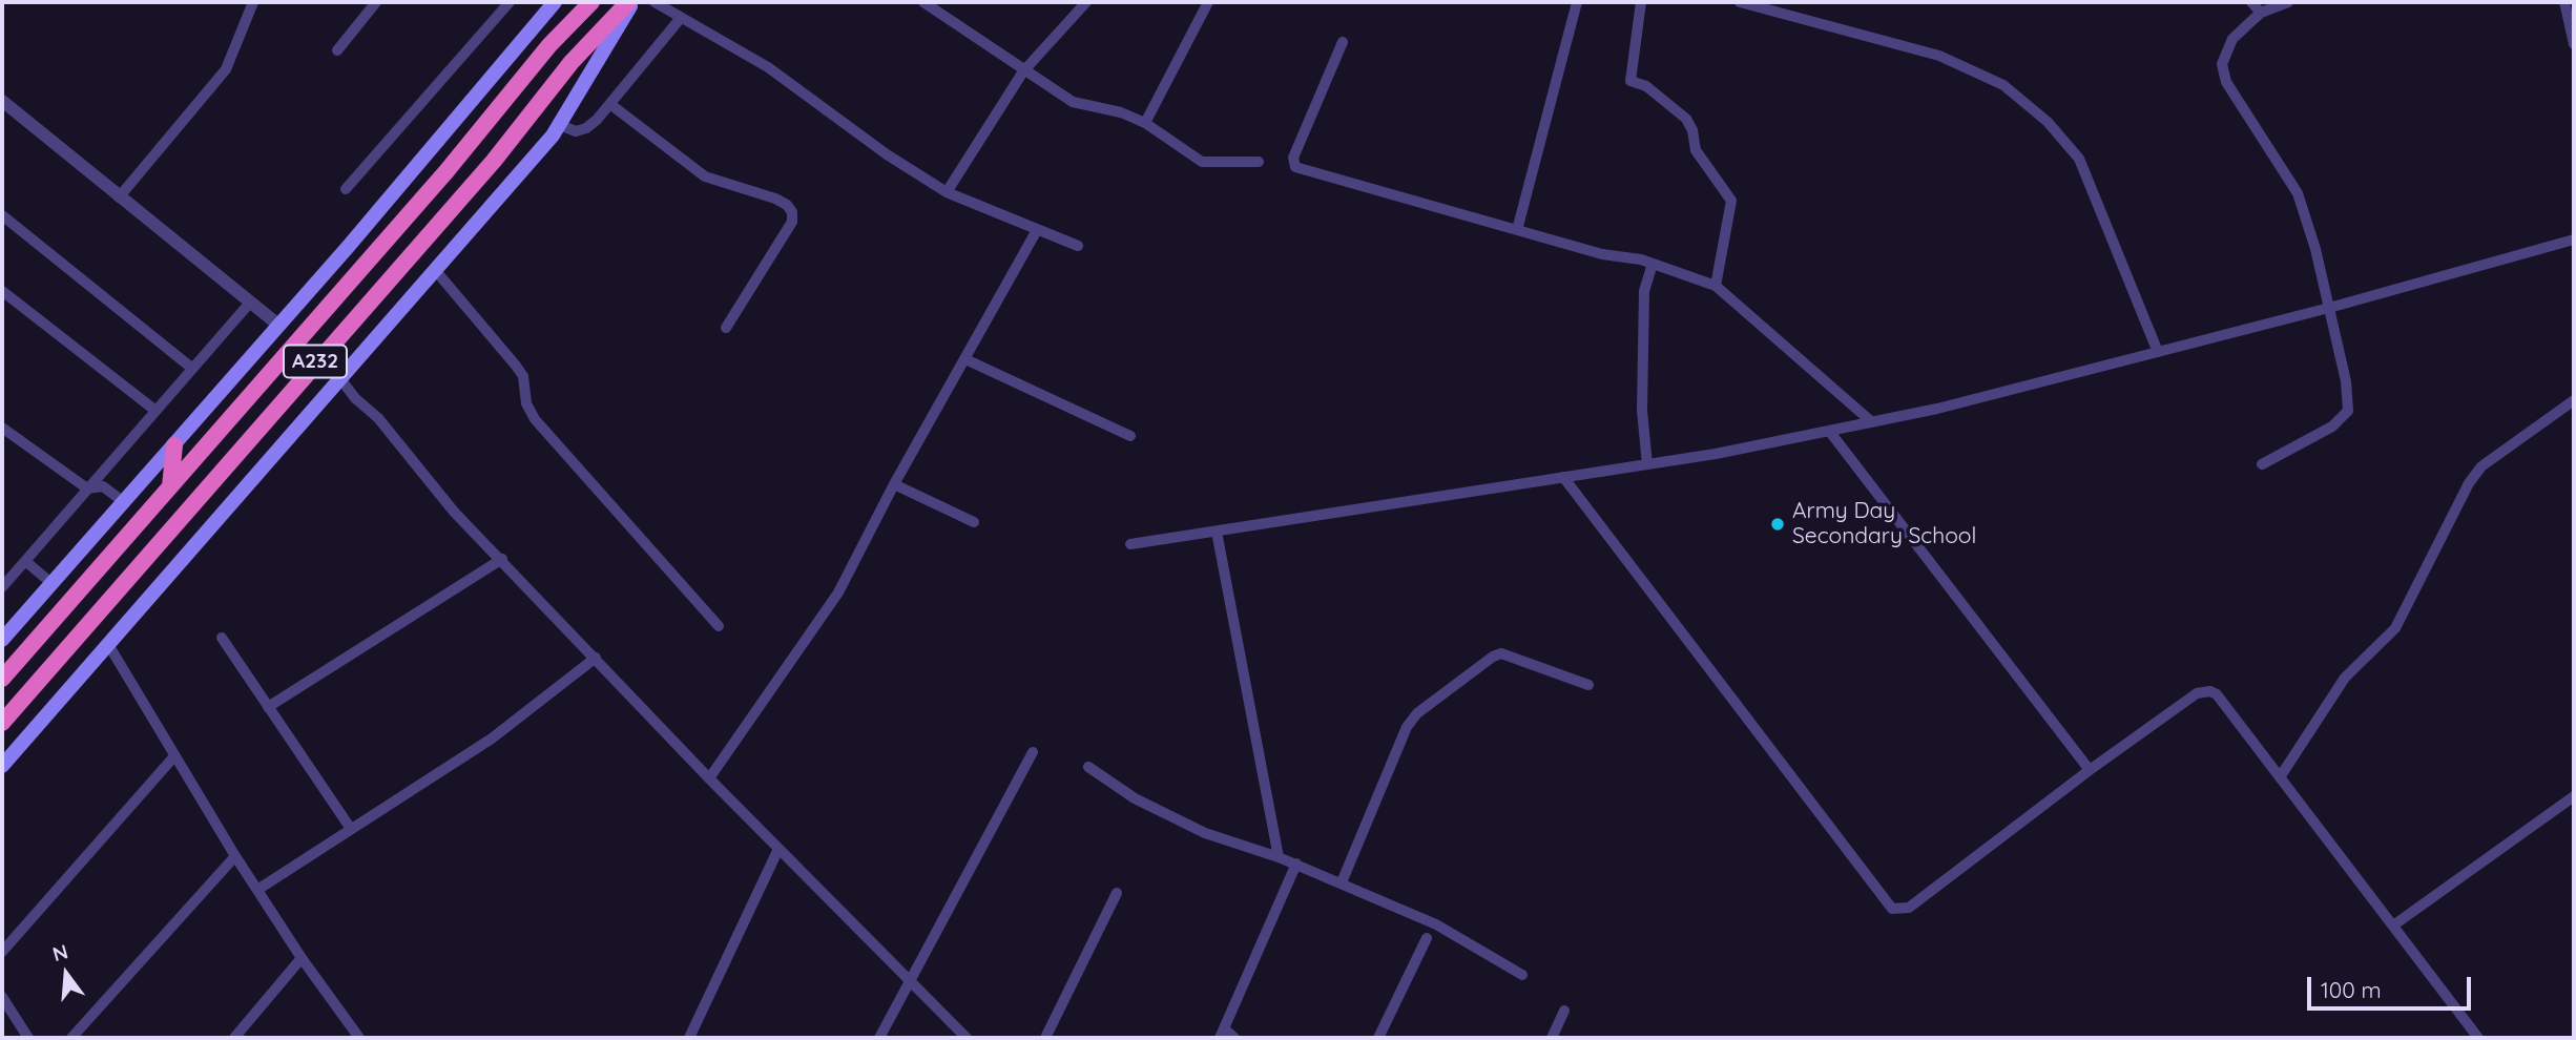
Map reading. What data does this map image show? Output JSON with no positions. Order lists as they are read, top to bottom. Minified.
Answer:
{"streets":{"highway":["A232"]},"places":["Army Day Secondary School"],"scale_bar":"100 m","north":"top"}
